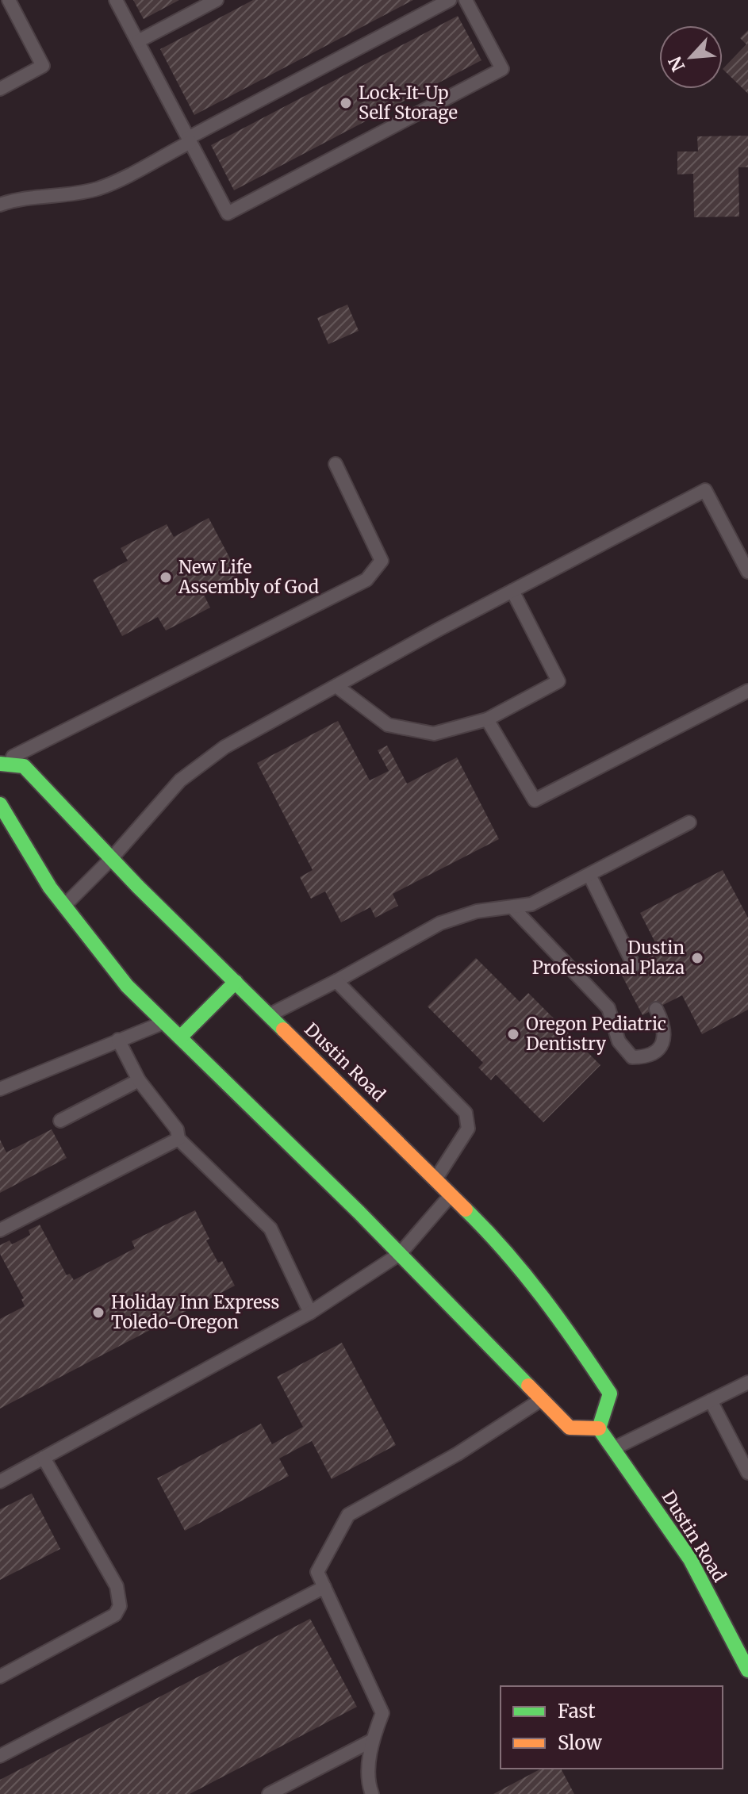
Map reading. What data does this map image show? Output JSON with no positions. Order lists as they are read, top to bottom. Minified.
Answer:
{"streets":{"street":["Dustin Road"]},"places":["Lock-It-Up Self Storage","New Life Assembly of God","Dustin Professional Plaza","Oregon Pediatric Dentistry","Holiday Inn Express Toledo-Oregon"],"legend":["Fast","Slow"],"north":"bottom left"}
